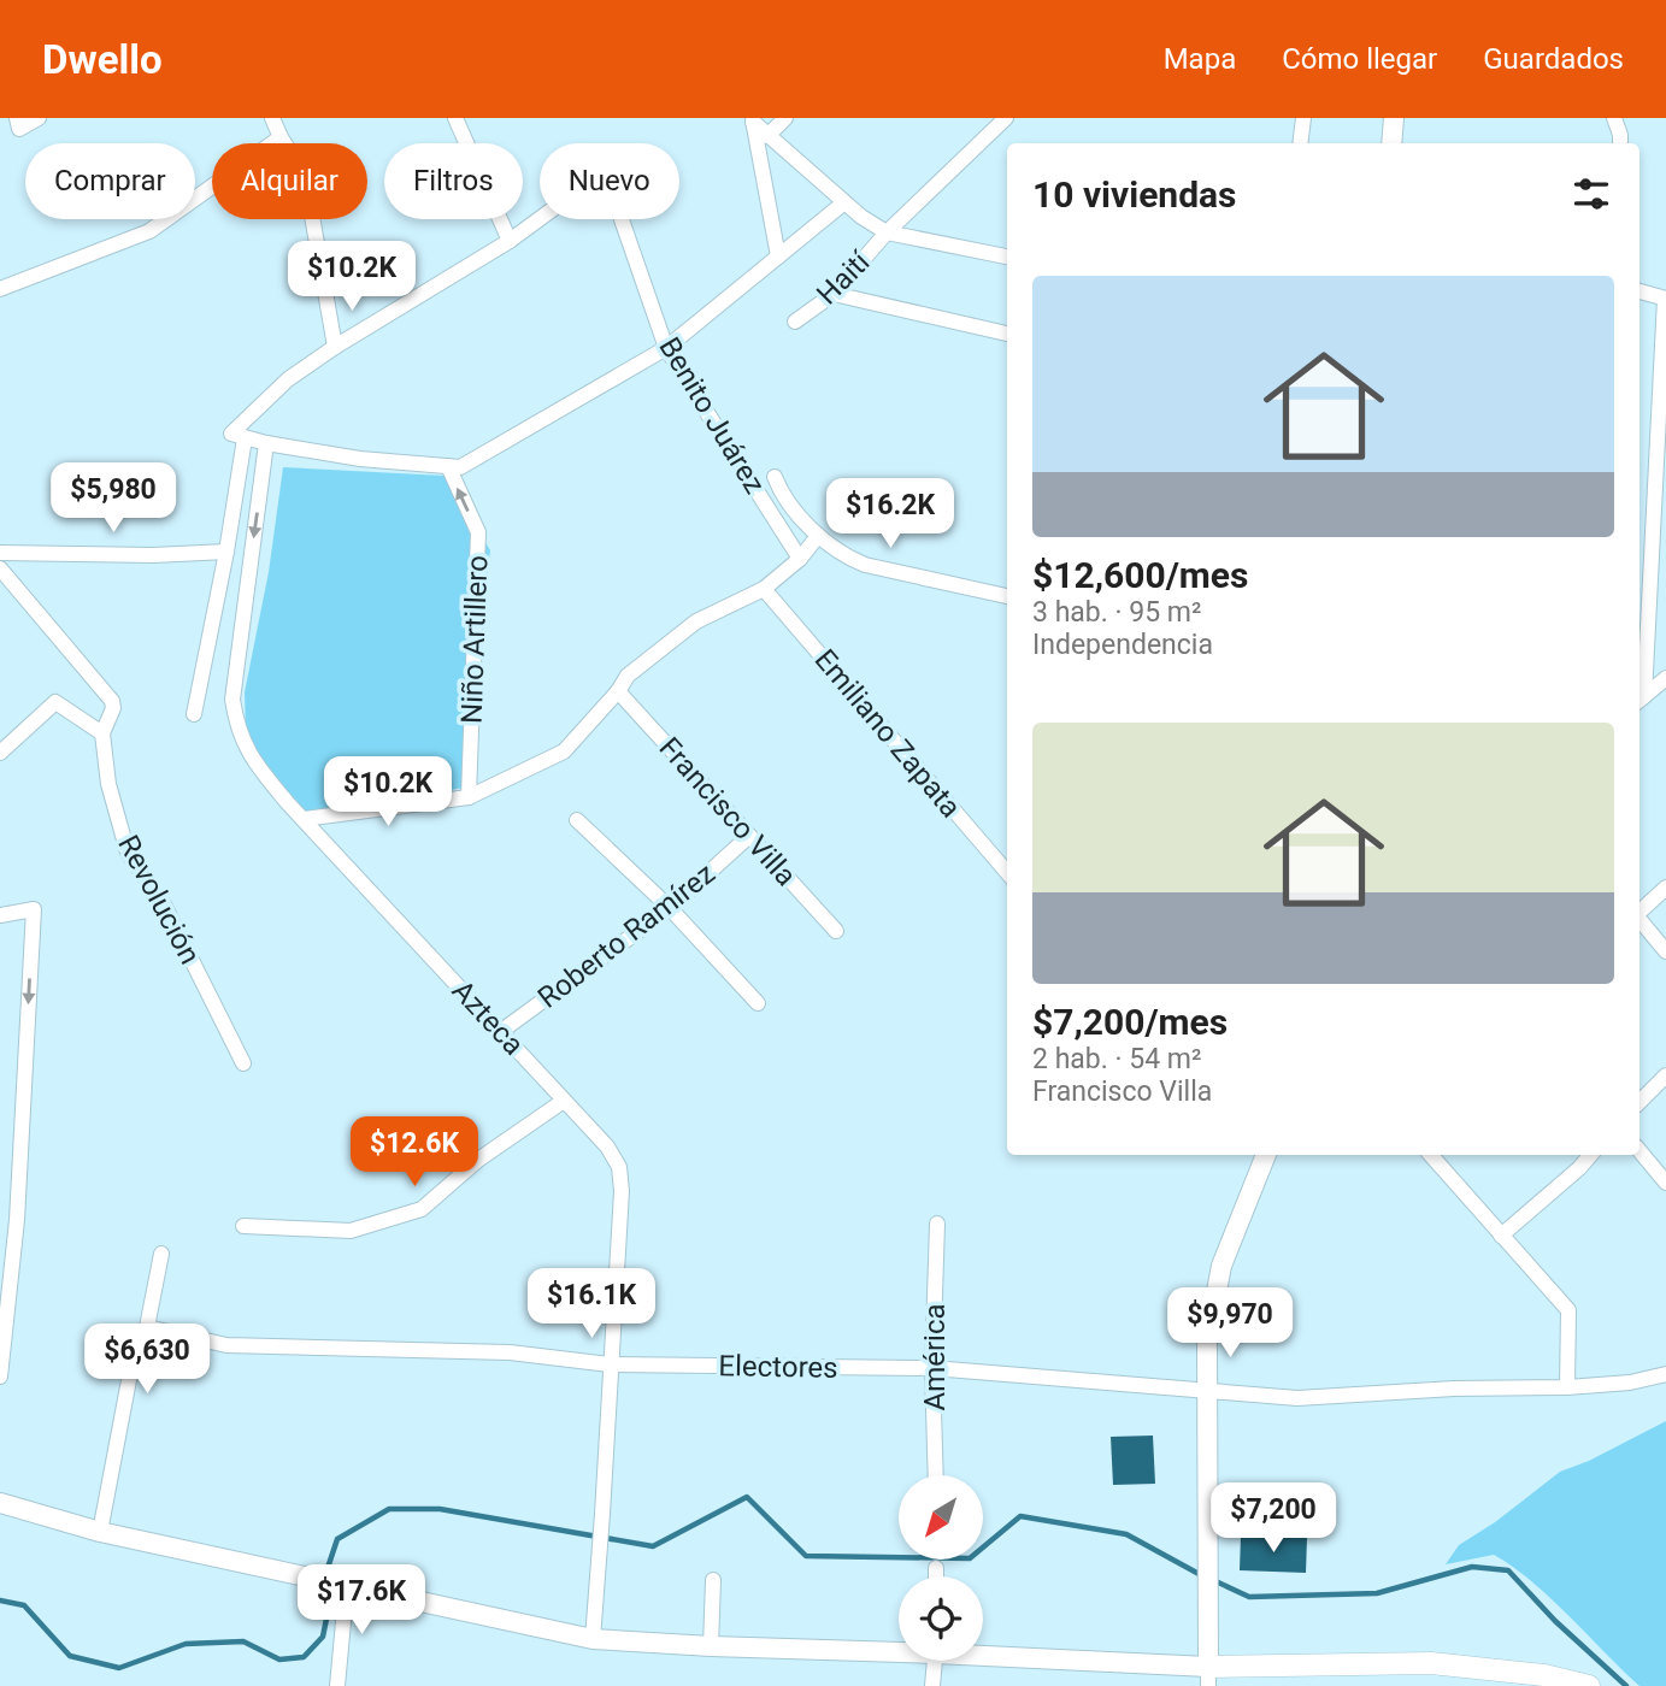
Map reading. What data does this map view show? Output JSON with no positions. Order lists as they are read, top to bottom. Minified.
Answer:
{"streets":{"street":["Haití","Benito Juárez","Niño Artillero","Emiliano Zapata","Francisco Villa","Revolución","Roberto Ramírez","Azteca","América","Electores"]},"crossings":[["Francisco Villa","Roberto Ramírez"],["Roberto Ramírez","Azteca"],["Azteca","Electores"],["América","Electores"]],"one_way":["Niño Artillero"],"north":"bottom left","page":{"header":"Dwello","nav":["Mapa","Cómo llegar","Guardados"],"chip":["Comprar","Alquilar","Filtros","Nuevo"],"heading":"10 viviendas","price":["$10.2K","$5,980","$16.2K","$10.2K","$12.6K","$16.1K","$9,970","$6,630","$7,200","$17.6K"],"list":[{"name":"$12,600/mes","note":"3 hab. · 95 m² · Independencia"},{"name":"$7,200/mes","note":"2 hab. · 54 m² · Francisco Villa"}]}}
